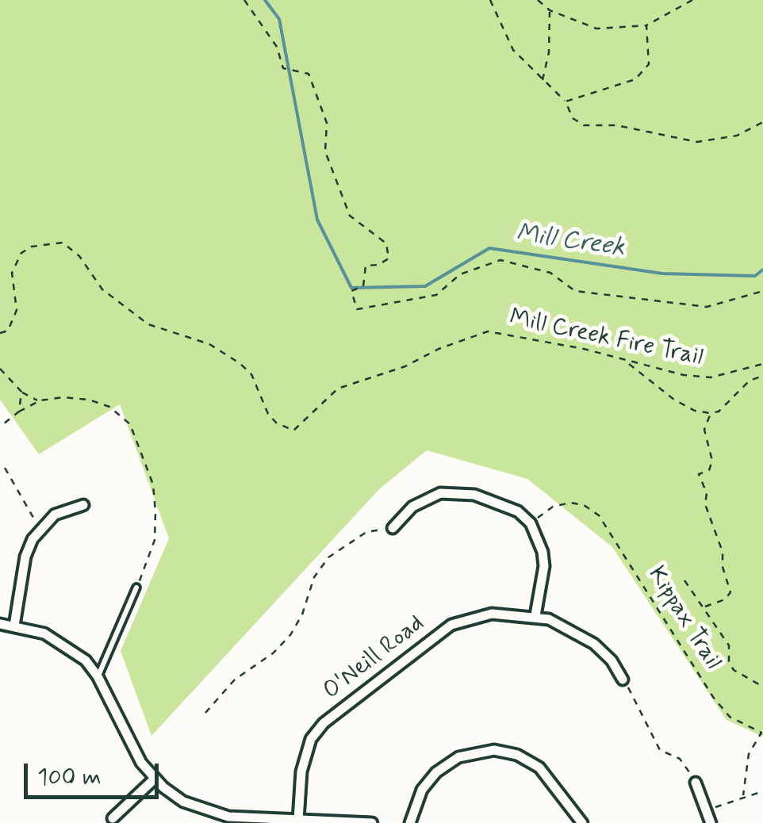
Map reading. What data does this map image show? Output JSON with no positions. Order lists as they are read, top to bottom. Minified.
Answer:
{"streets":{"street":["O'Neill Road"],"path":["Mill Creek Fire Trail","Kippax Trail"]},"water":["Mill Creek"],"scale_bar":"100 m"}
